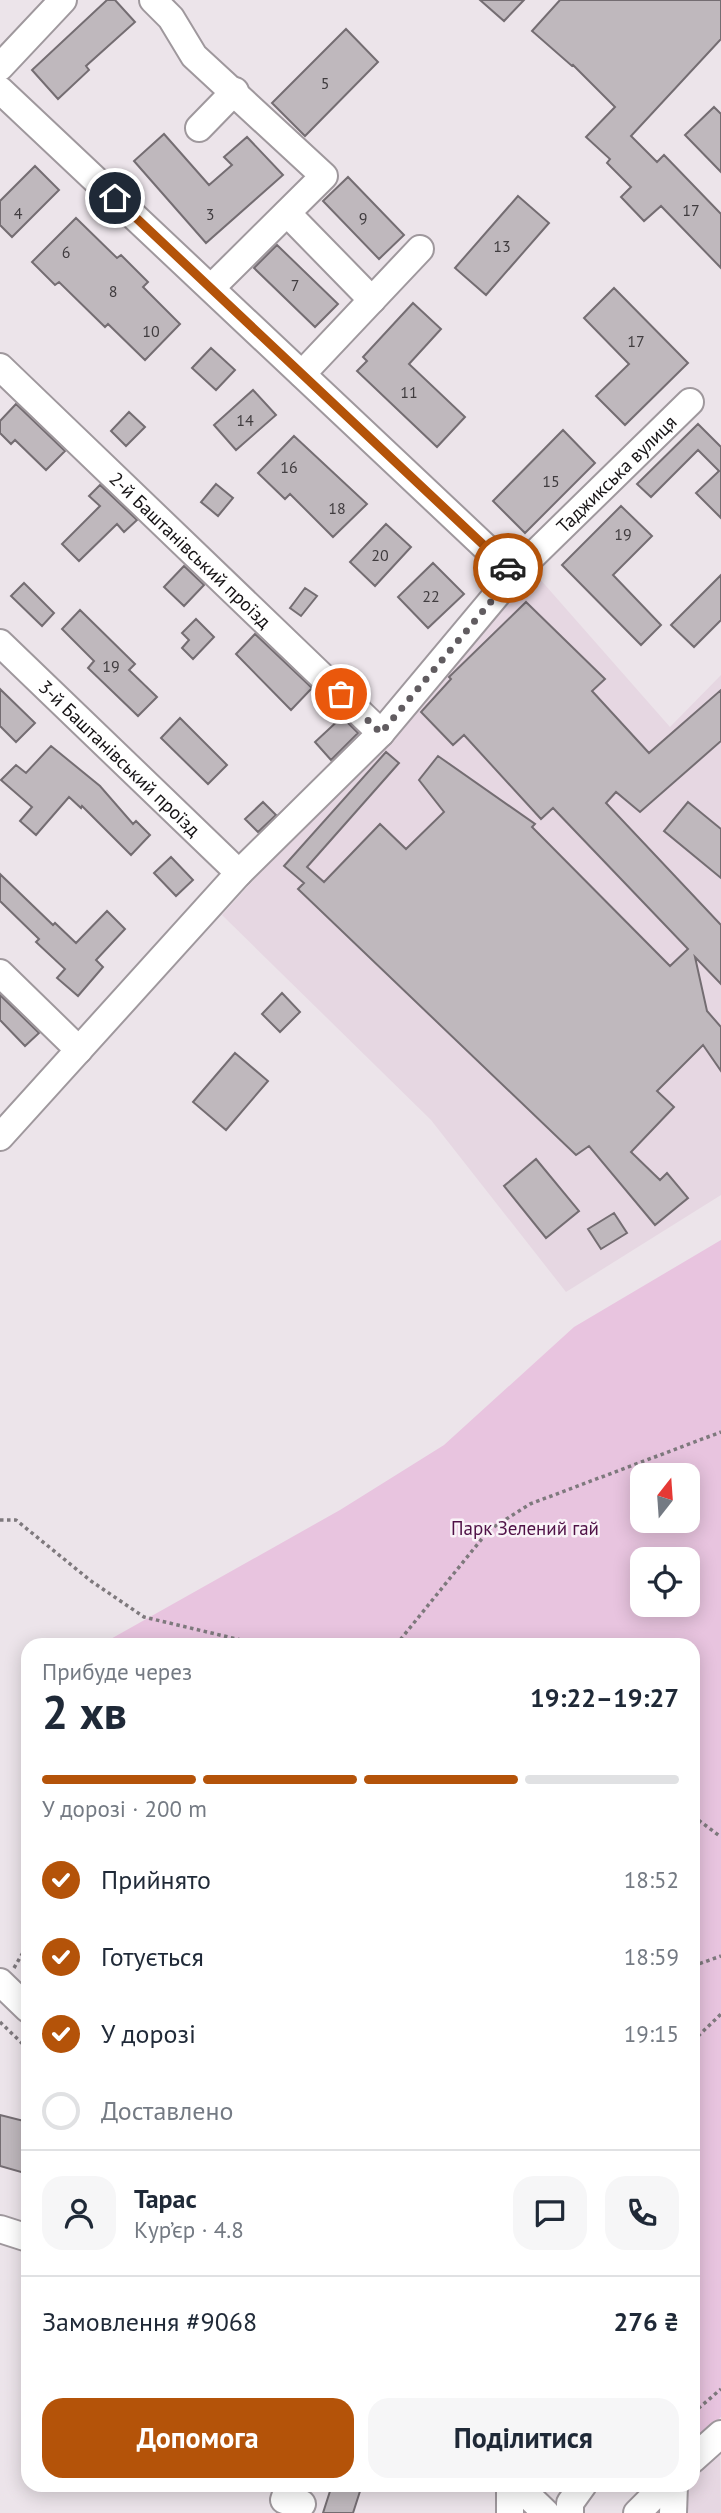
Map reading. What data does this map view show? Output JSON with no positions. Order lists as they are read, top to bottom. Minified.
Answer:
{"streets":{"street":["Таджикська вулиця","2-й Баштанівський проїзд","3-й Баштанівський проїзд"]},"crossings":[["Таджикська вулиця","2-й Баштанівський проїзд"],["Таджикська вулиця","3-й Баштанівський проїзд"]],"parks":["Парк Зелений гай"],"house_numbers":["5","17","4","3","9","13","6","7","8","10","17","11","14","16","15","18","19","20","22","19"],"north":"top","page":{"heading":["2 хв","Прибуде через","19:22–19:27"],"panel":["Тарас","Кур’єр · 4.8","Замовлення #9068","276 ₴"],"bar":"У дорозі · 200 m","list":[["Прийнято","18:52"],["Готується","18:59"],["У дорозі","19:15"],"Доставлено"],"buttons":["Допомога","Поділитися"]}}
